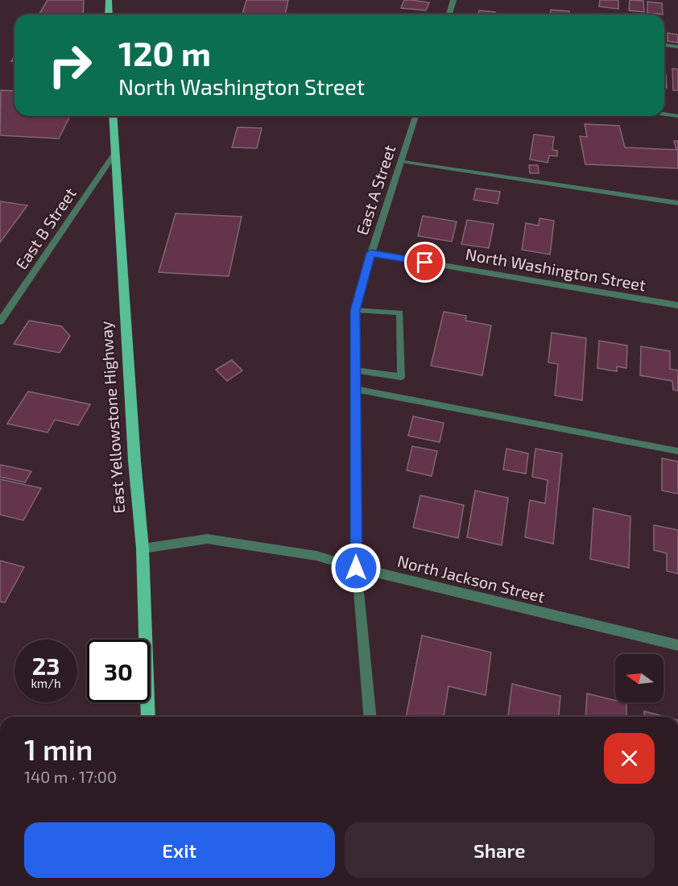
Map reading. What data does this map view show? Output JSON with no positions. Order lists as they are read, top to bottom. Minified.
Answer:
{"streets":{"main road":["East Yellowstone Highway"],"street":["East A Street","East B Street","North Washington Street","North Jackson Street"]},"crossings":[["East A Street","North Washington Street"],["East A Street","North Jackson Street"],["East B Street","East Yellowstone Highway"],["East Yellowstone Highway","North Jackson Street"]],"north":"left","page":{"turn":["120 m","North Washington Street"],"speed":"23 km/h","limit":"30","heading":["1 min","140 m · 17:00"],"buttons":["Exit","Share"]}}
